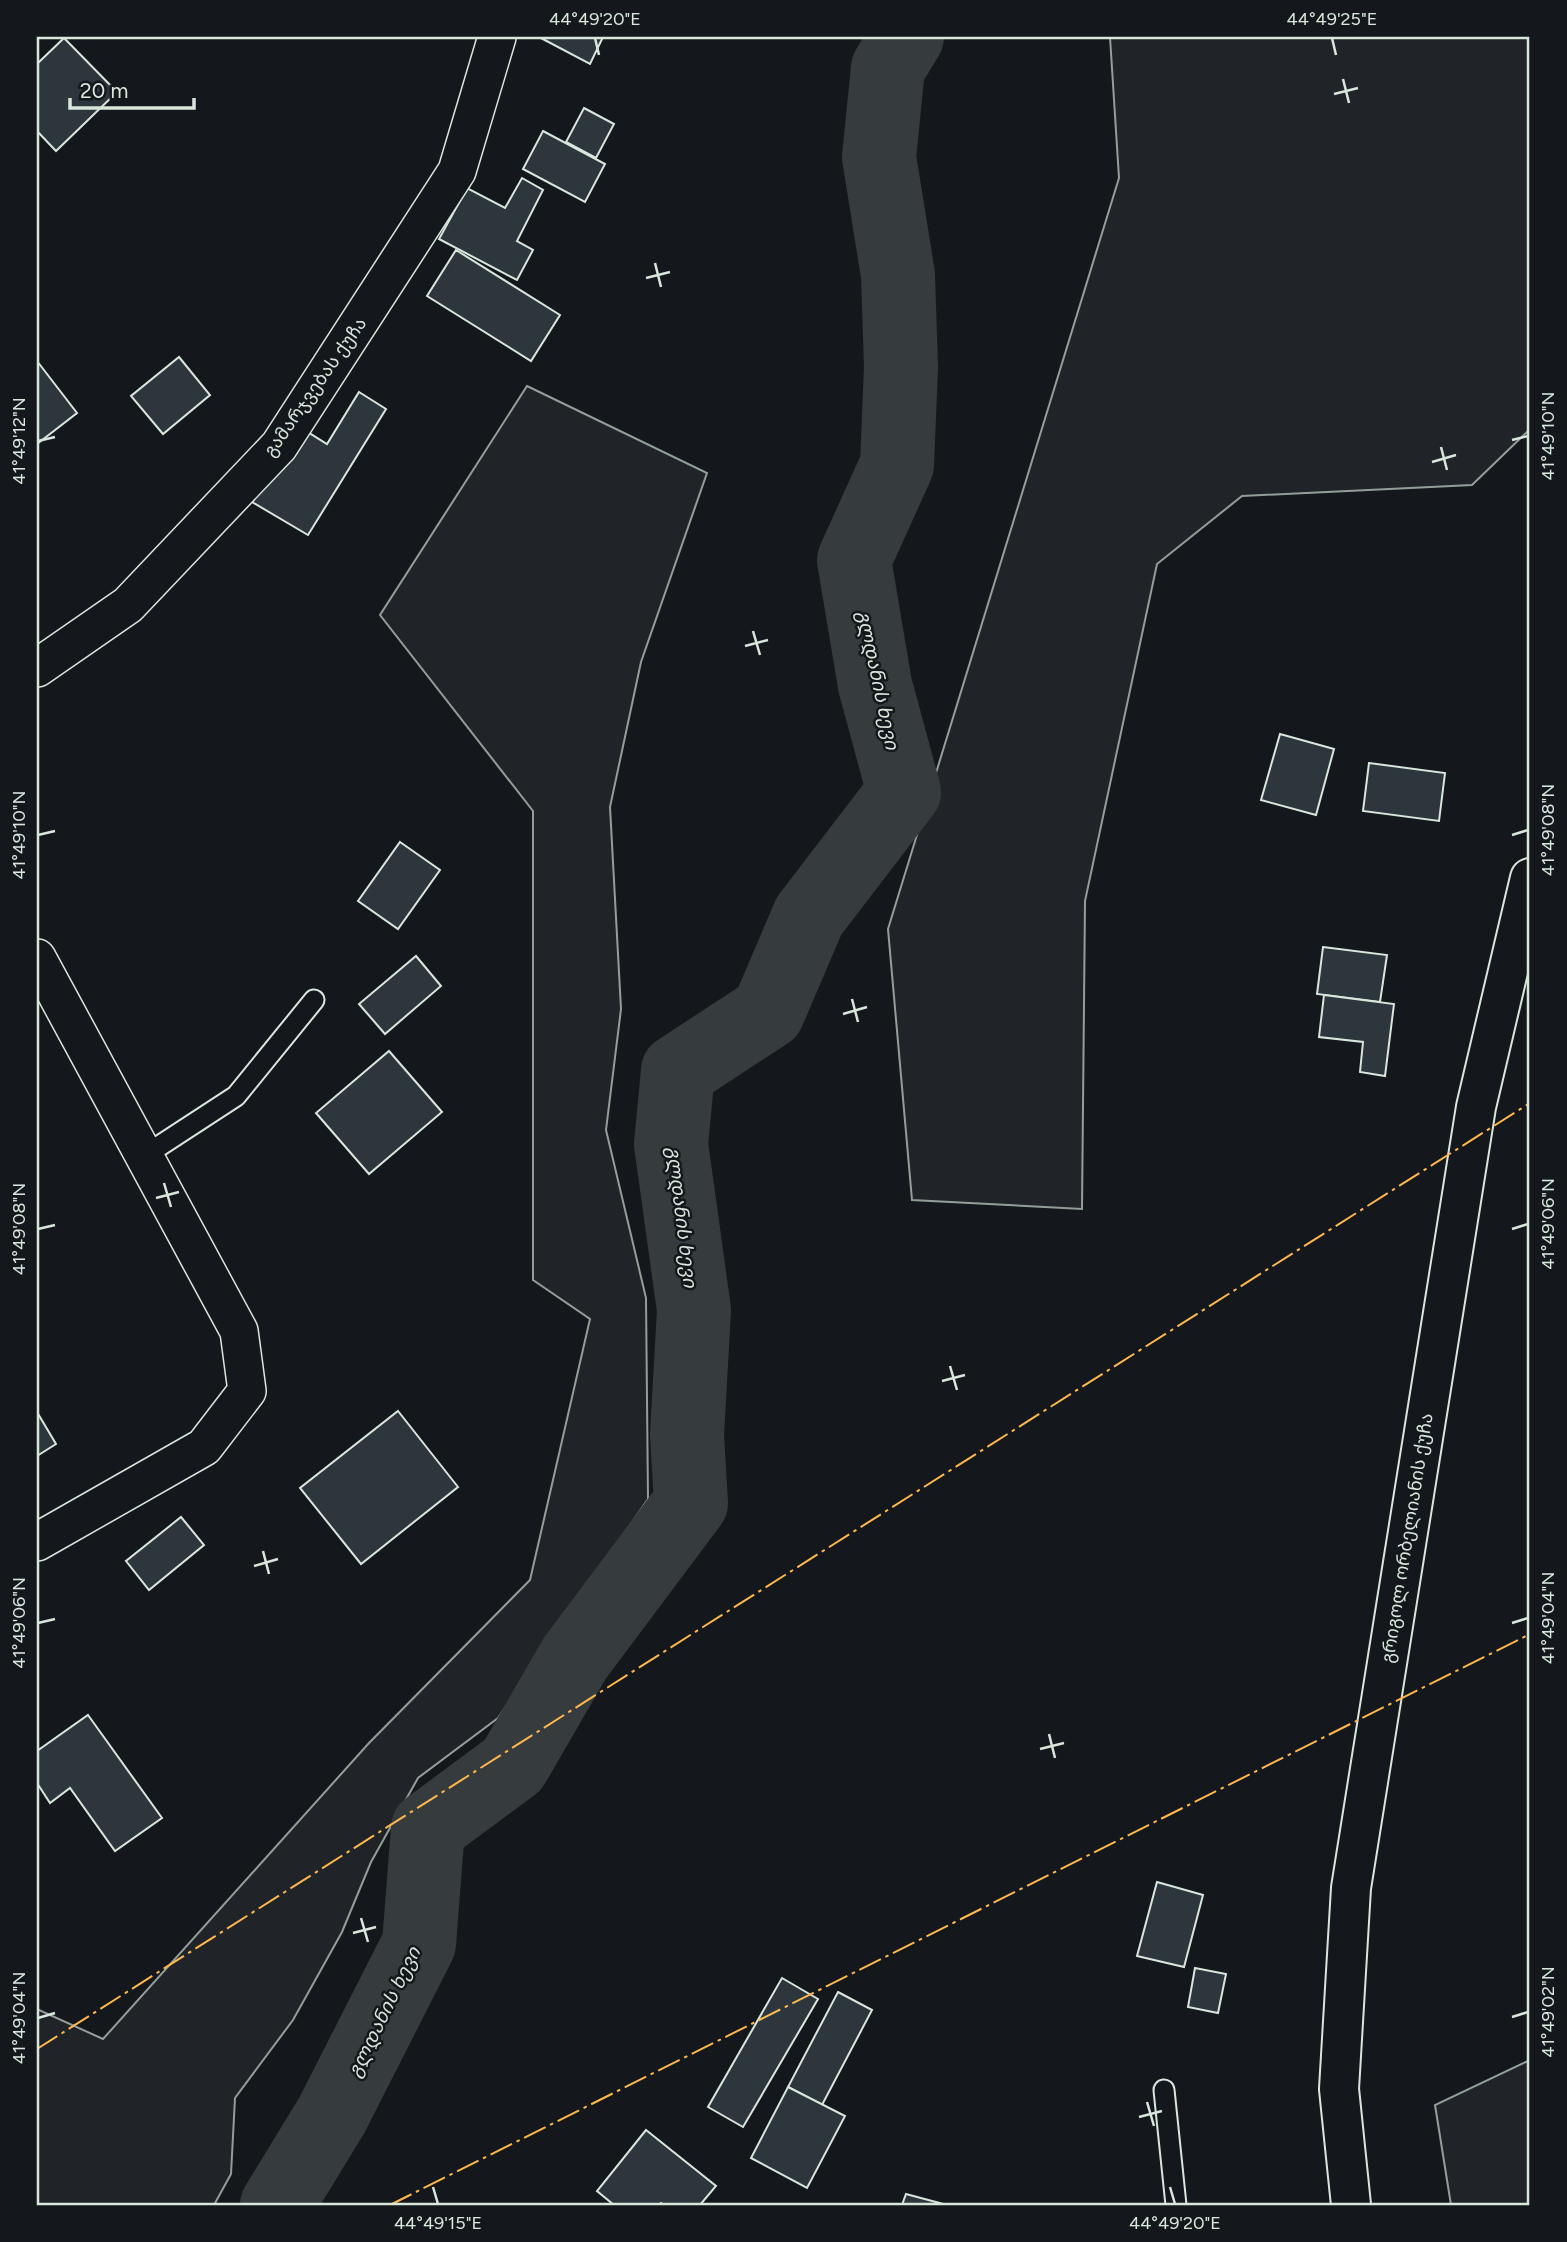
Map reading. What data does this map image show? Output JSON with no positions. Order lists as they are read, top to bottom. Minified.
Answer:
{"streets":{"main road":["გრიგოლ ორბელიანის ქუჩა"],"street":["გამარჯვებას ქუჩა"]},"water":["გლდანის ხევი"],"scale_bar":"20 m","coordinates":["44°49'20\"E","44°49'25\"E","41°49'10\"N","41°49'12\"N","41°49'08\"N","41°49'06\"N","41°49'04\"N","41°49'02\"N","44°49'15\"E"]}
